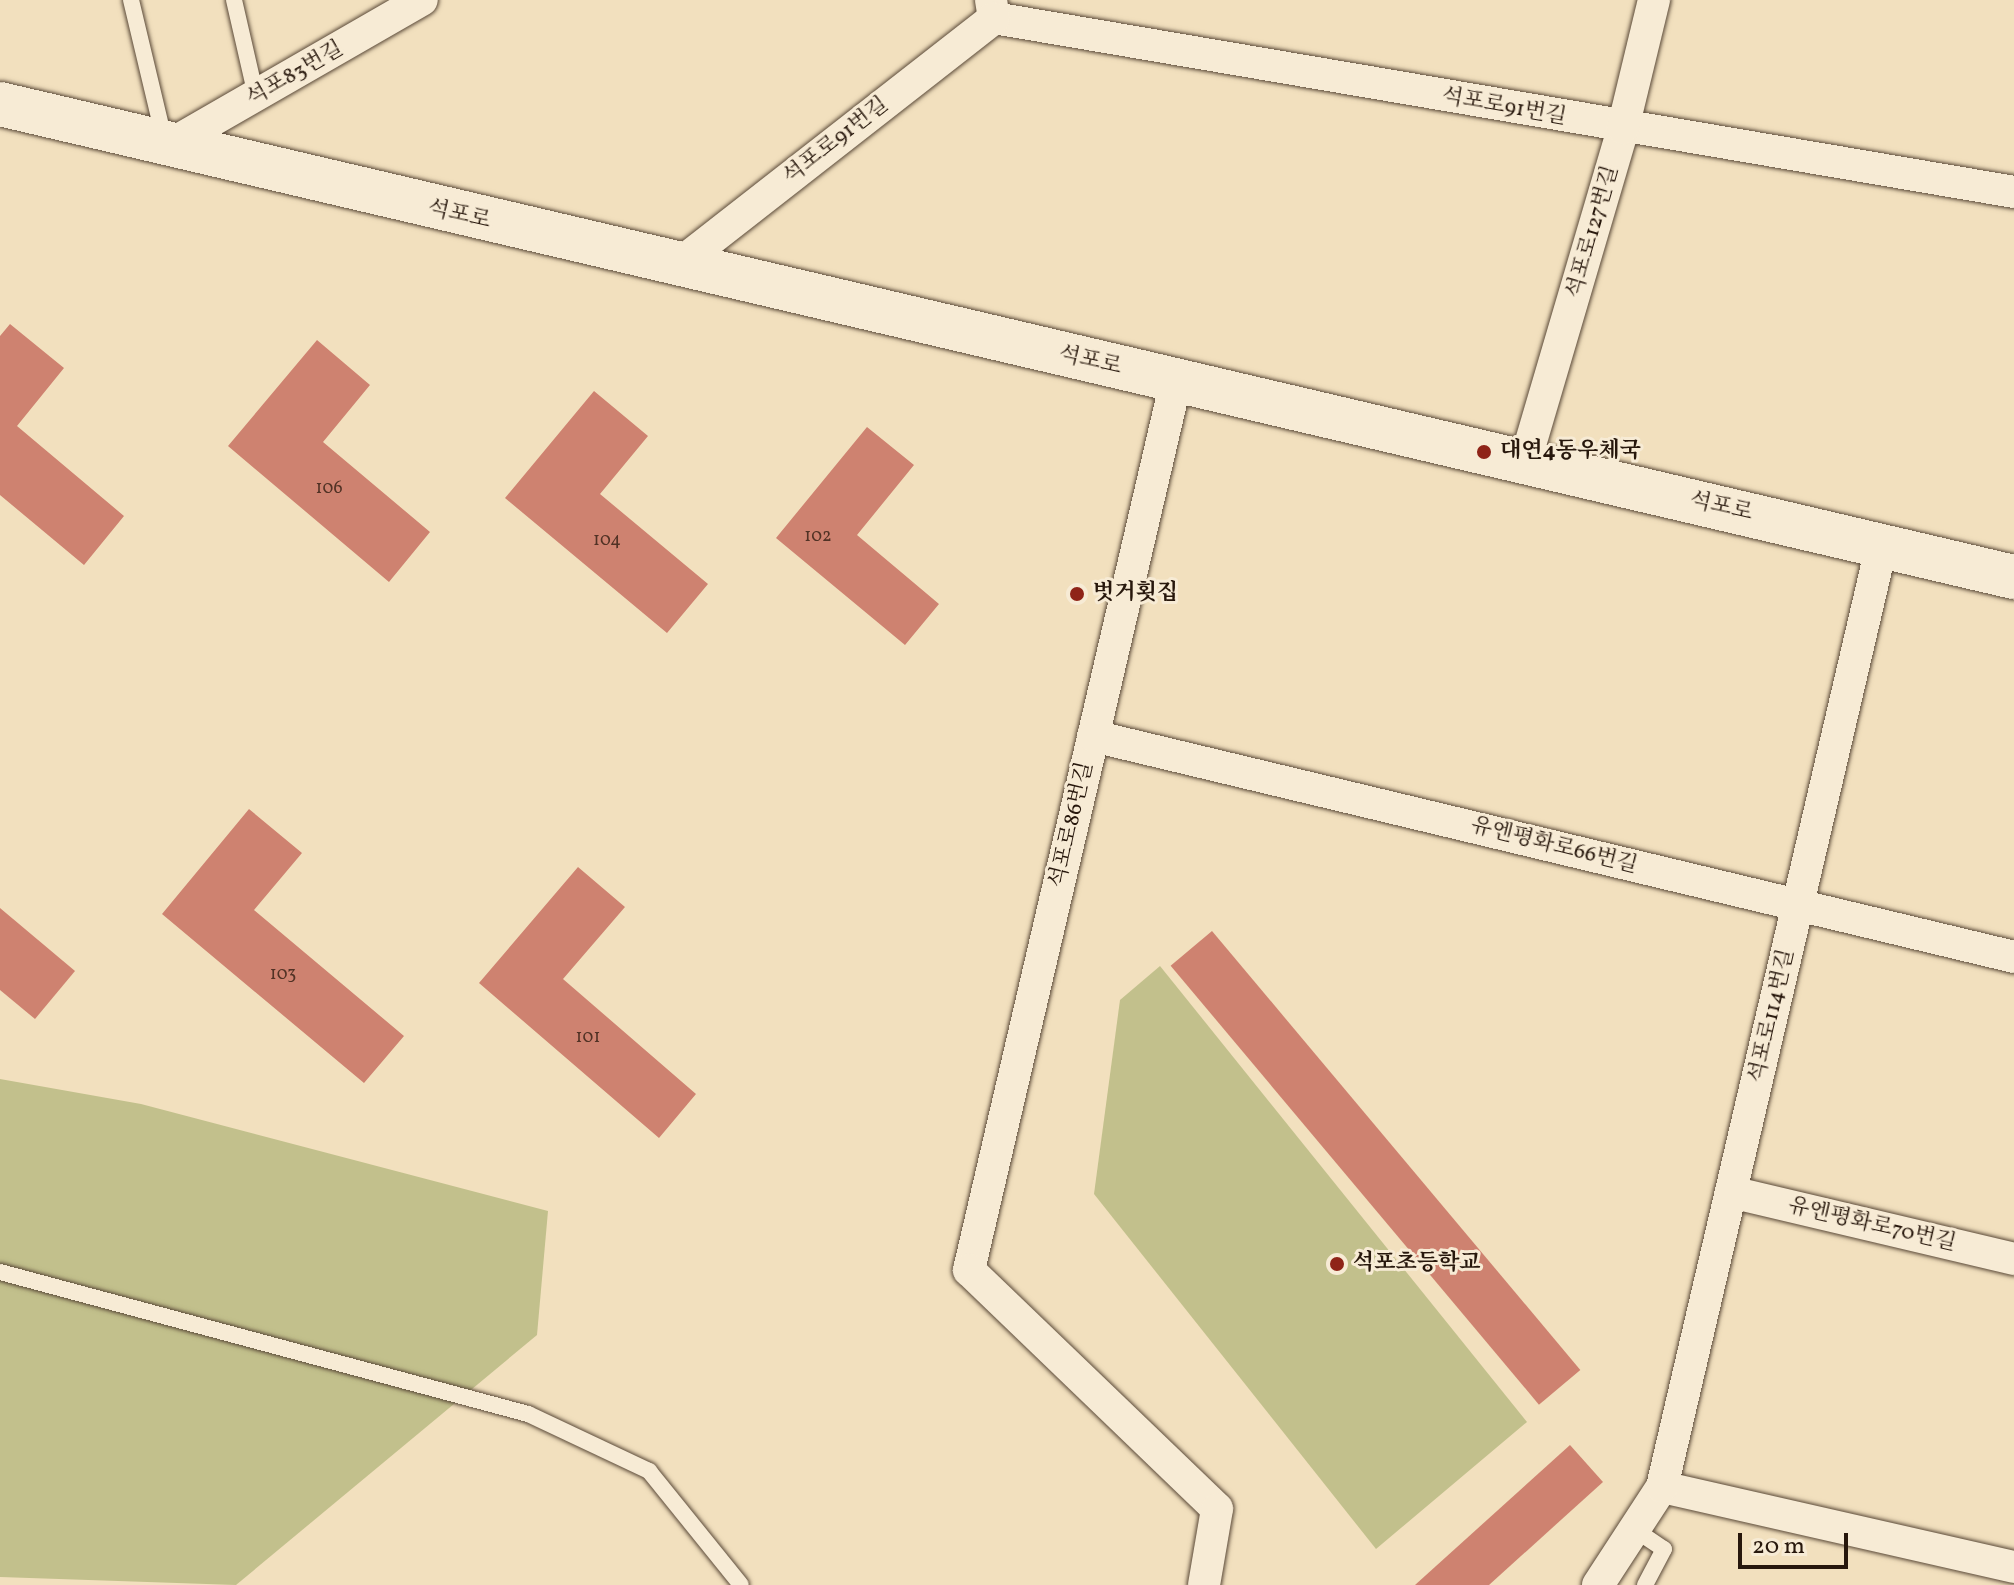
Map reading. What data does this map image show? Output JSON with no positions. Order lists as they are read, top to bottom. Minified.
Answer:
{"streets":{"main road":["석포로"],"street":["석포83번길","석포로91번길","석포로127번길","석포로86번길","유엔평화로66번길","석포로114번길","유엔평화로70번길"]},"crossings":[["석포83번길","석포로"],["석포로91번길","석포로"],["석포로91번길","석포로127번길"],["석포로","석포로127번길"],["석포로","석포로86번길"],["석포로","석포로114번길"],["석포로86번길","유엔평화로66번길"],["유엔평화로66번길","석포로114번길"],["석포로114번길","유엔평화로70번길"]],"places":["대연4동우체국","벗거횟집","석포초등학교"],"house_numbers":["106","102","104","103","101"],"scale_bar":"20 m"}
